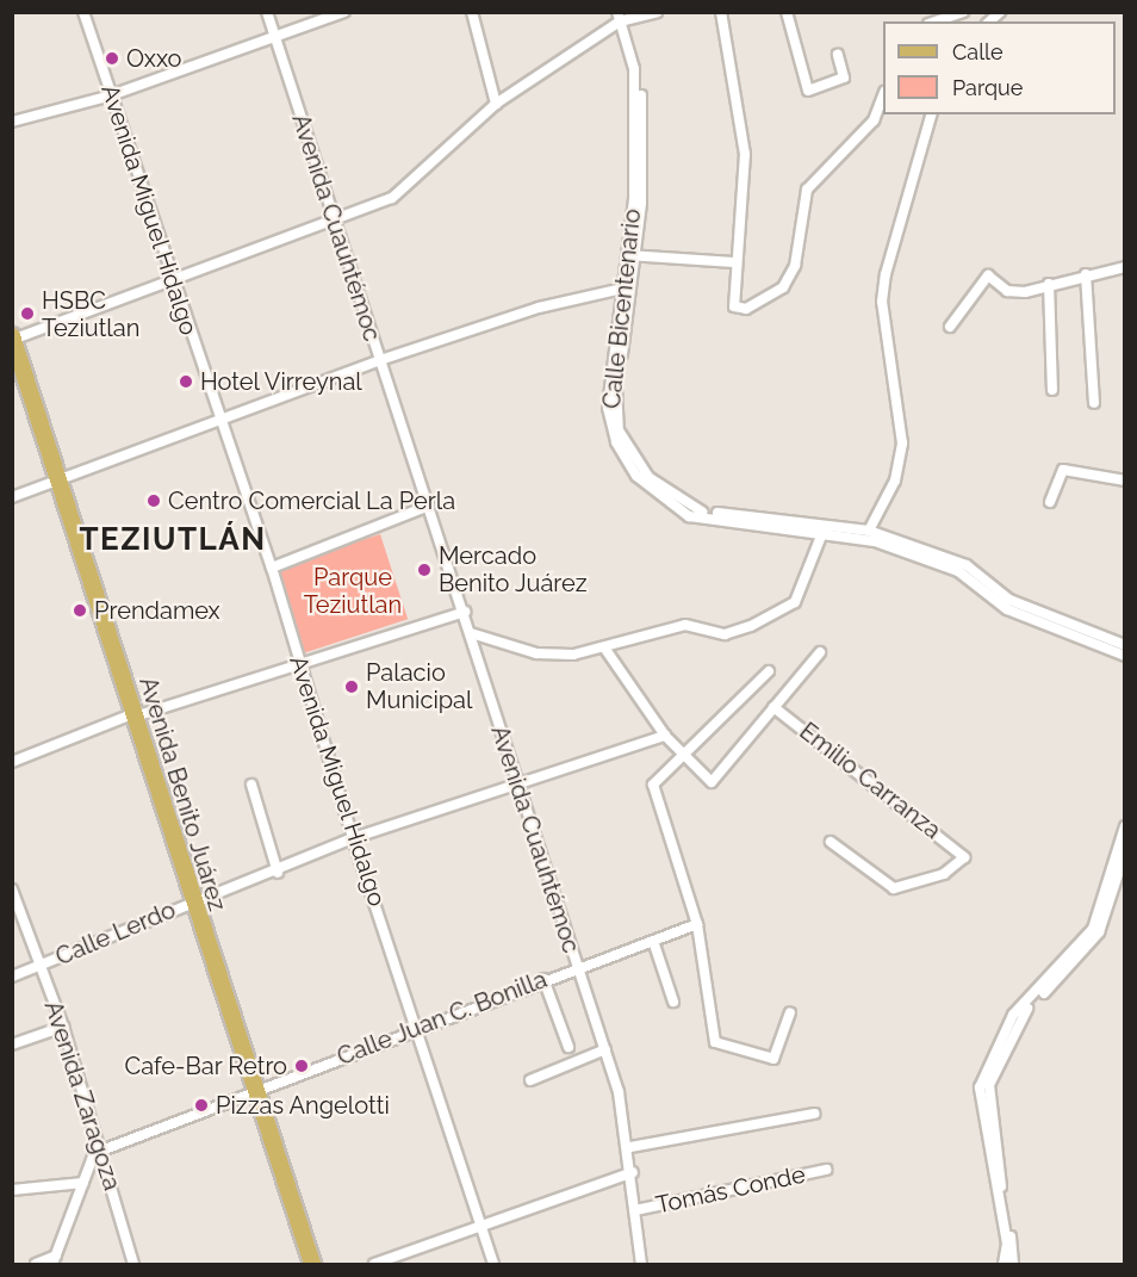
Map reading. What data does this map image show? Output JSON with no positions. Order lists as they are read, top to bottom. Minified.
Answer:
{"streets":{"main road":["Avenida Benito Juárez"],"street":["Avenida Miguel Hidalgo","Avenida Cuauhtémoc","Calle Bicentenario","Emilio Carranza","Calle Lerdo","Calle Juan C. Bonilla","Avenida Zaragoza","Tomás Conde"]},"crossings":[["Avenida Miguel Hidalgo","Calle Lerdo"],["Avenida Miguel Hidalgo","Calle Juan C. Bonilla"],["Avenida Cuauhtémoc","Calle Lerdo"],["Avenida Cuauhtémoc","Calle Juan C. Bonilla"],["Avenida Cuauhtémoc","Tomás Conde"],["Avenida Benito Juárez","Calle Lerdo"],["Avenida Benito Juárez","Calle Juan C. Bonilla"],["Calle Lerdo","Avenida Zaragoza"],["Calle Juan C. Bonilla","Avenida Zaragoza"]],"districts":["TEZIUTLÁN"],"parks":["Parque Teziutlan"],"places":["Oxxo","HSBC Teziutlan","Hotel Virreynal","Centro Comercial La Perla","Mercado Benito Juárez","Prendamex","Palacio Municipal","Cafe-Bar Retro","Pizzas Angelotti"],"legend":["Calle","Parque"]}
